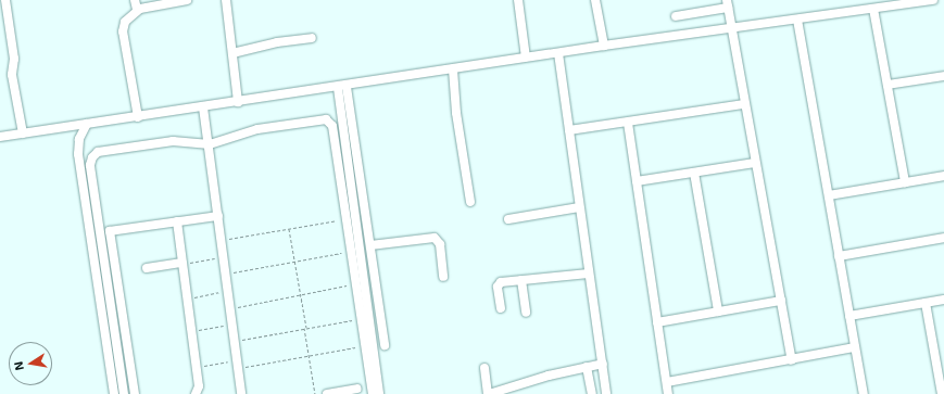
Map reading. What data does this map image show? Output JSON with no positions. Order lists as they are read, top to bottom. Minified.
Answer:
{"north":"left"}
